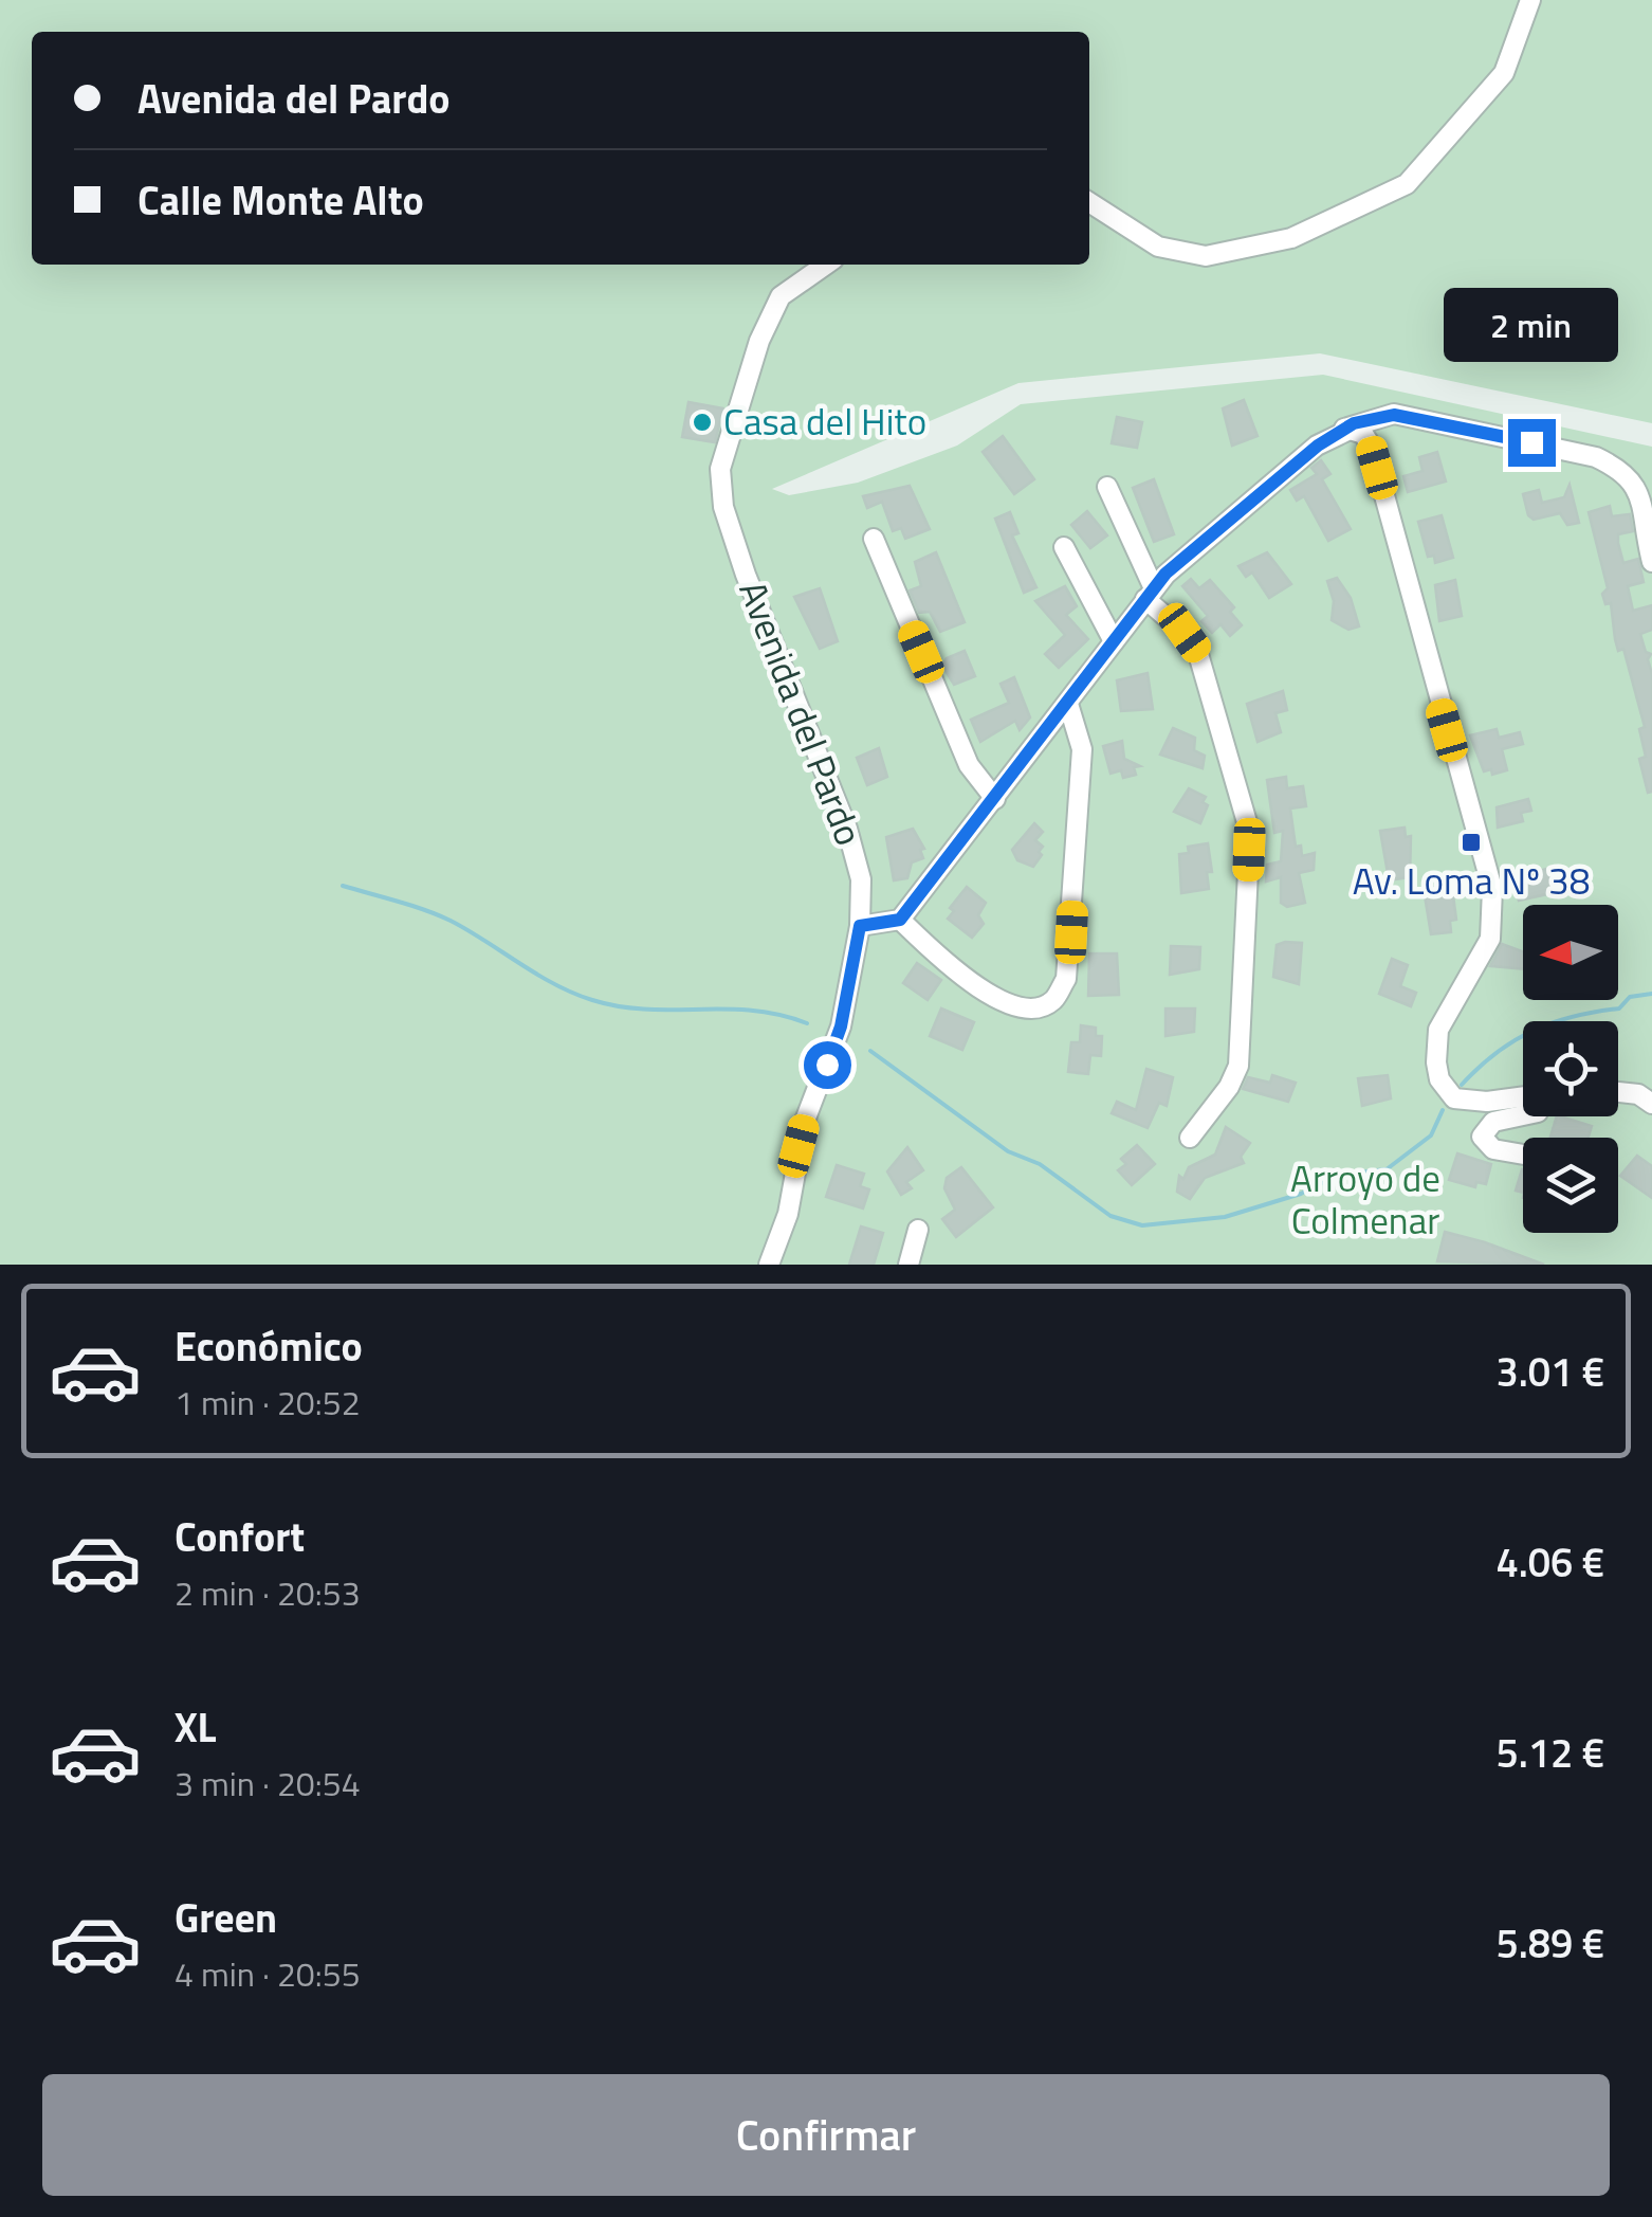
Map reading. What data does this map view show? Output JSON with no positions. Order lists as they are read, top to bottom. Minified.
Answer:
{"streets":{"street":["Avenida del Pardo"]},"parks":["Arroyo de Colmenar"],"places":{"other":["Casa del Hito"],"transit":["Av. Loma Nº 38"]},"north":"left","page":{"banner":["Avenida del Pardo","Calle Monte Alto"],"bubble":"2 min","list":[{"name":"Económico","note":"1 min · 20:52","value":"3.01 €"},{"name":"Confort","note":"2 min · 20:53","value":"4.06 €"},{"name":"XL","note":"3 min · 20:54","value":"5.12 €"},{"name":"Green","note":"4 min · 20:55","value":"5.89 €"}],"buttons":"Confirmar"}}
